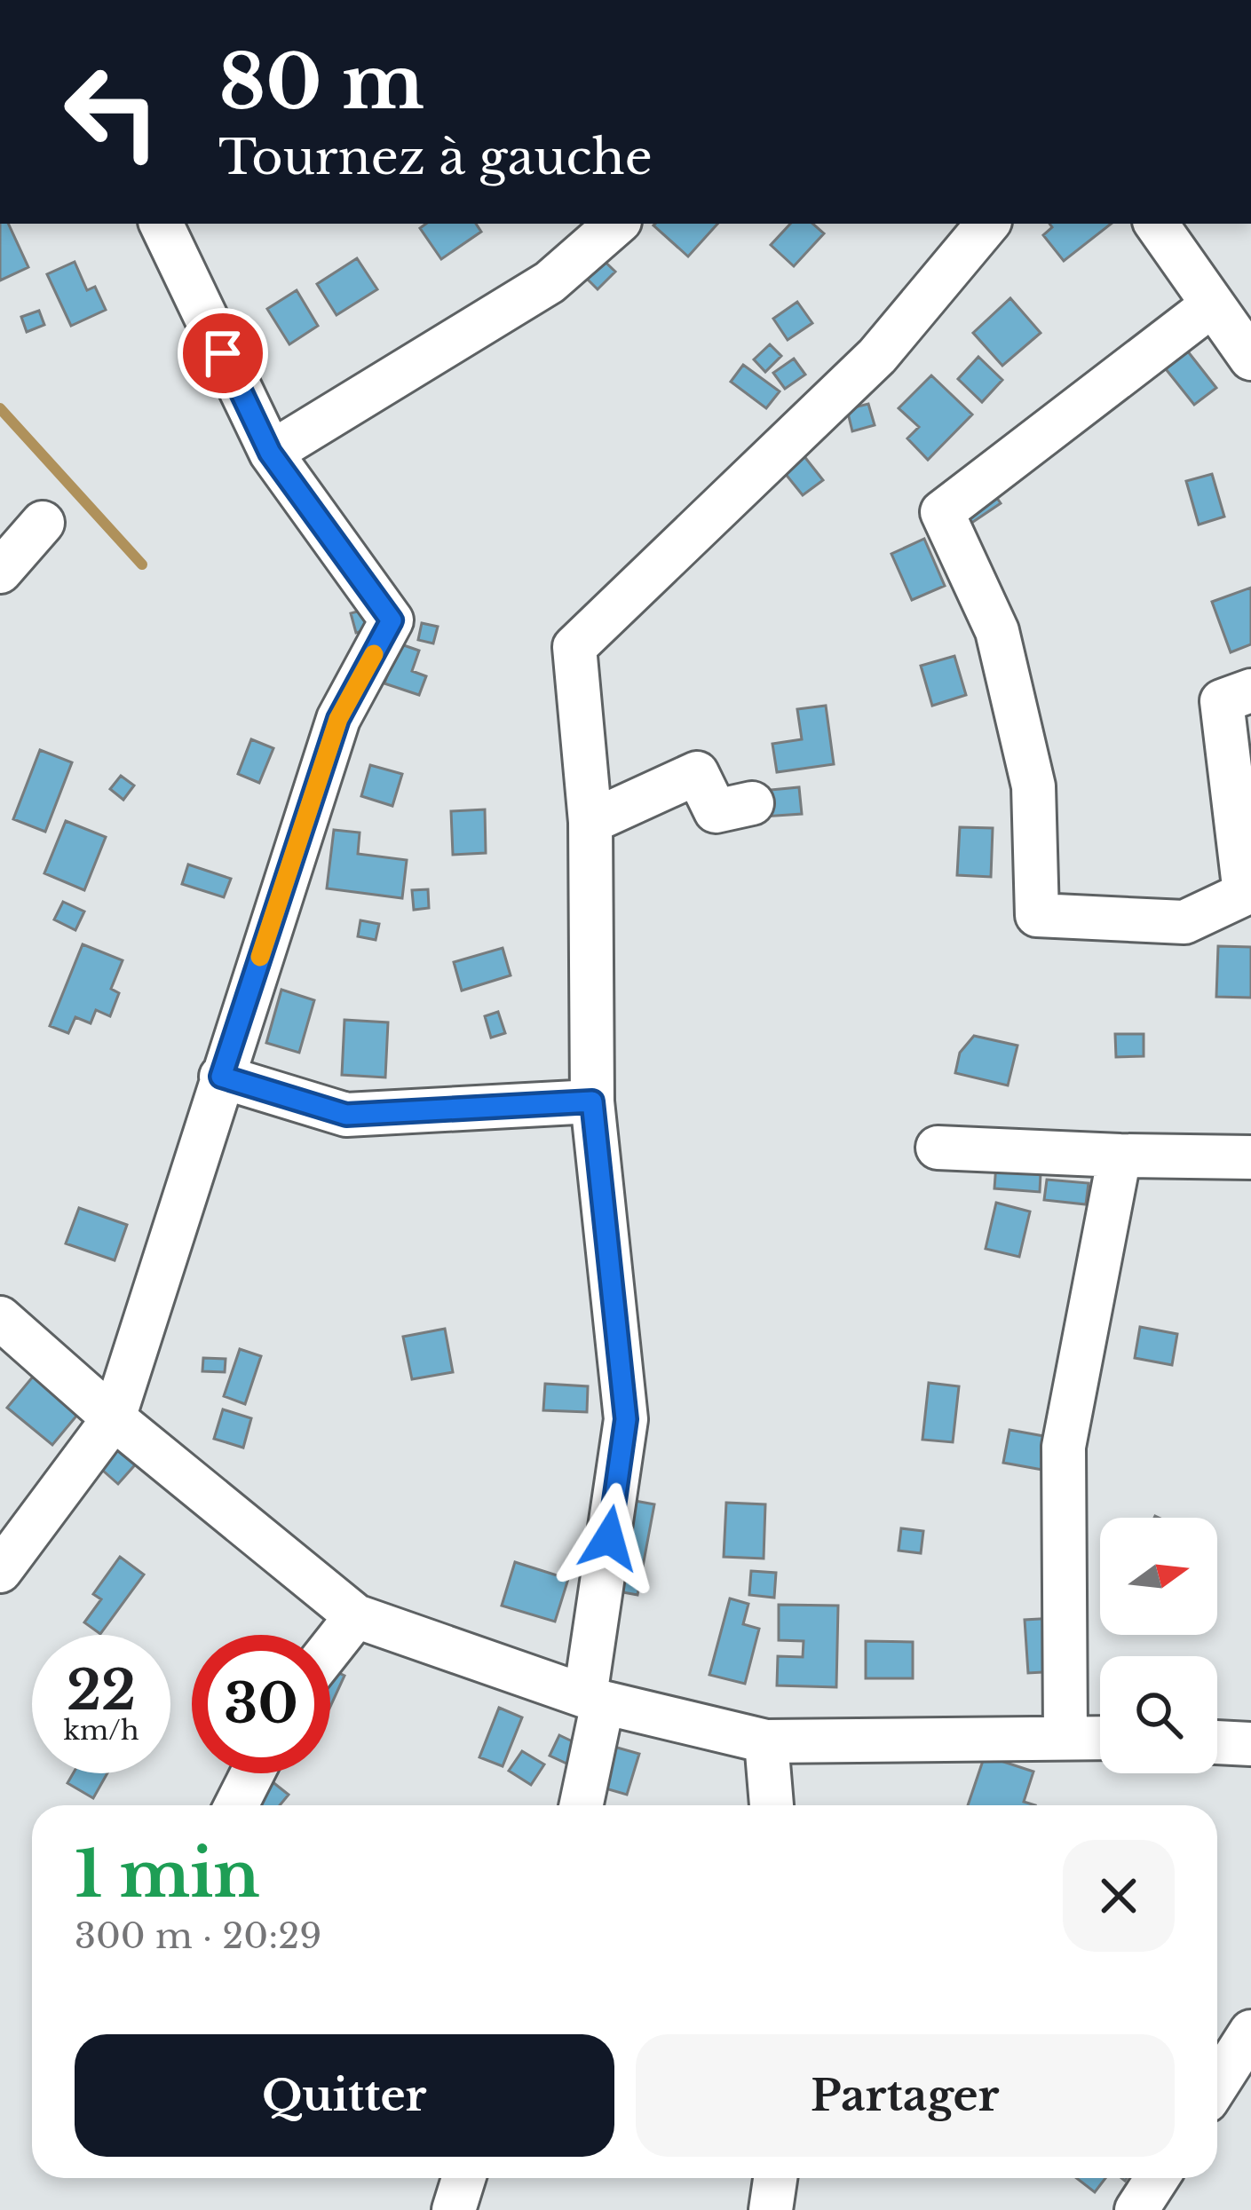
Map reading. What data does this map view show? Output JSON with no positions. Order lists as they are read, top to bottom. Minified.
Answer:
{"north":"right","page":{"turn":["80 m","Tournez à gauche"],"speed":"22 km/h","limit":"30","heading":["1 min","300 m · 20:29"],"buttons":["Quitter","Partager"]}}
